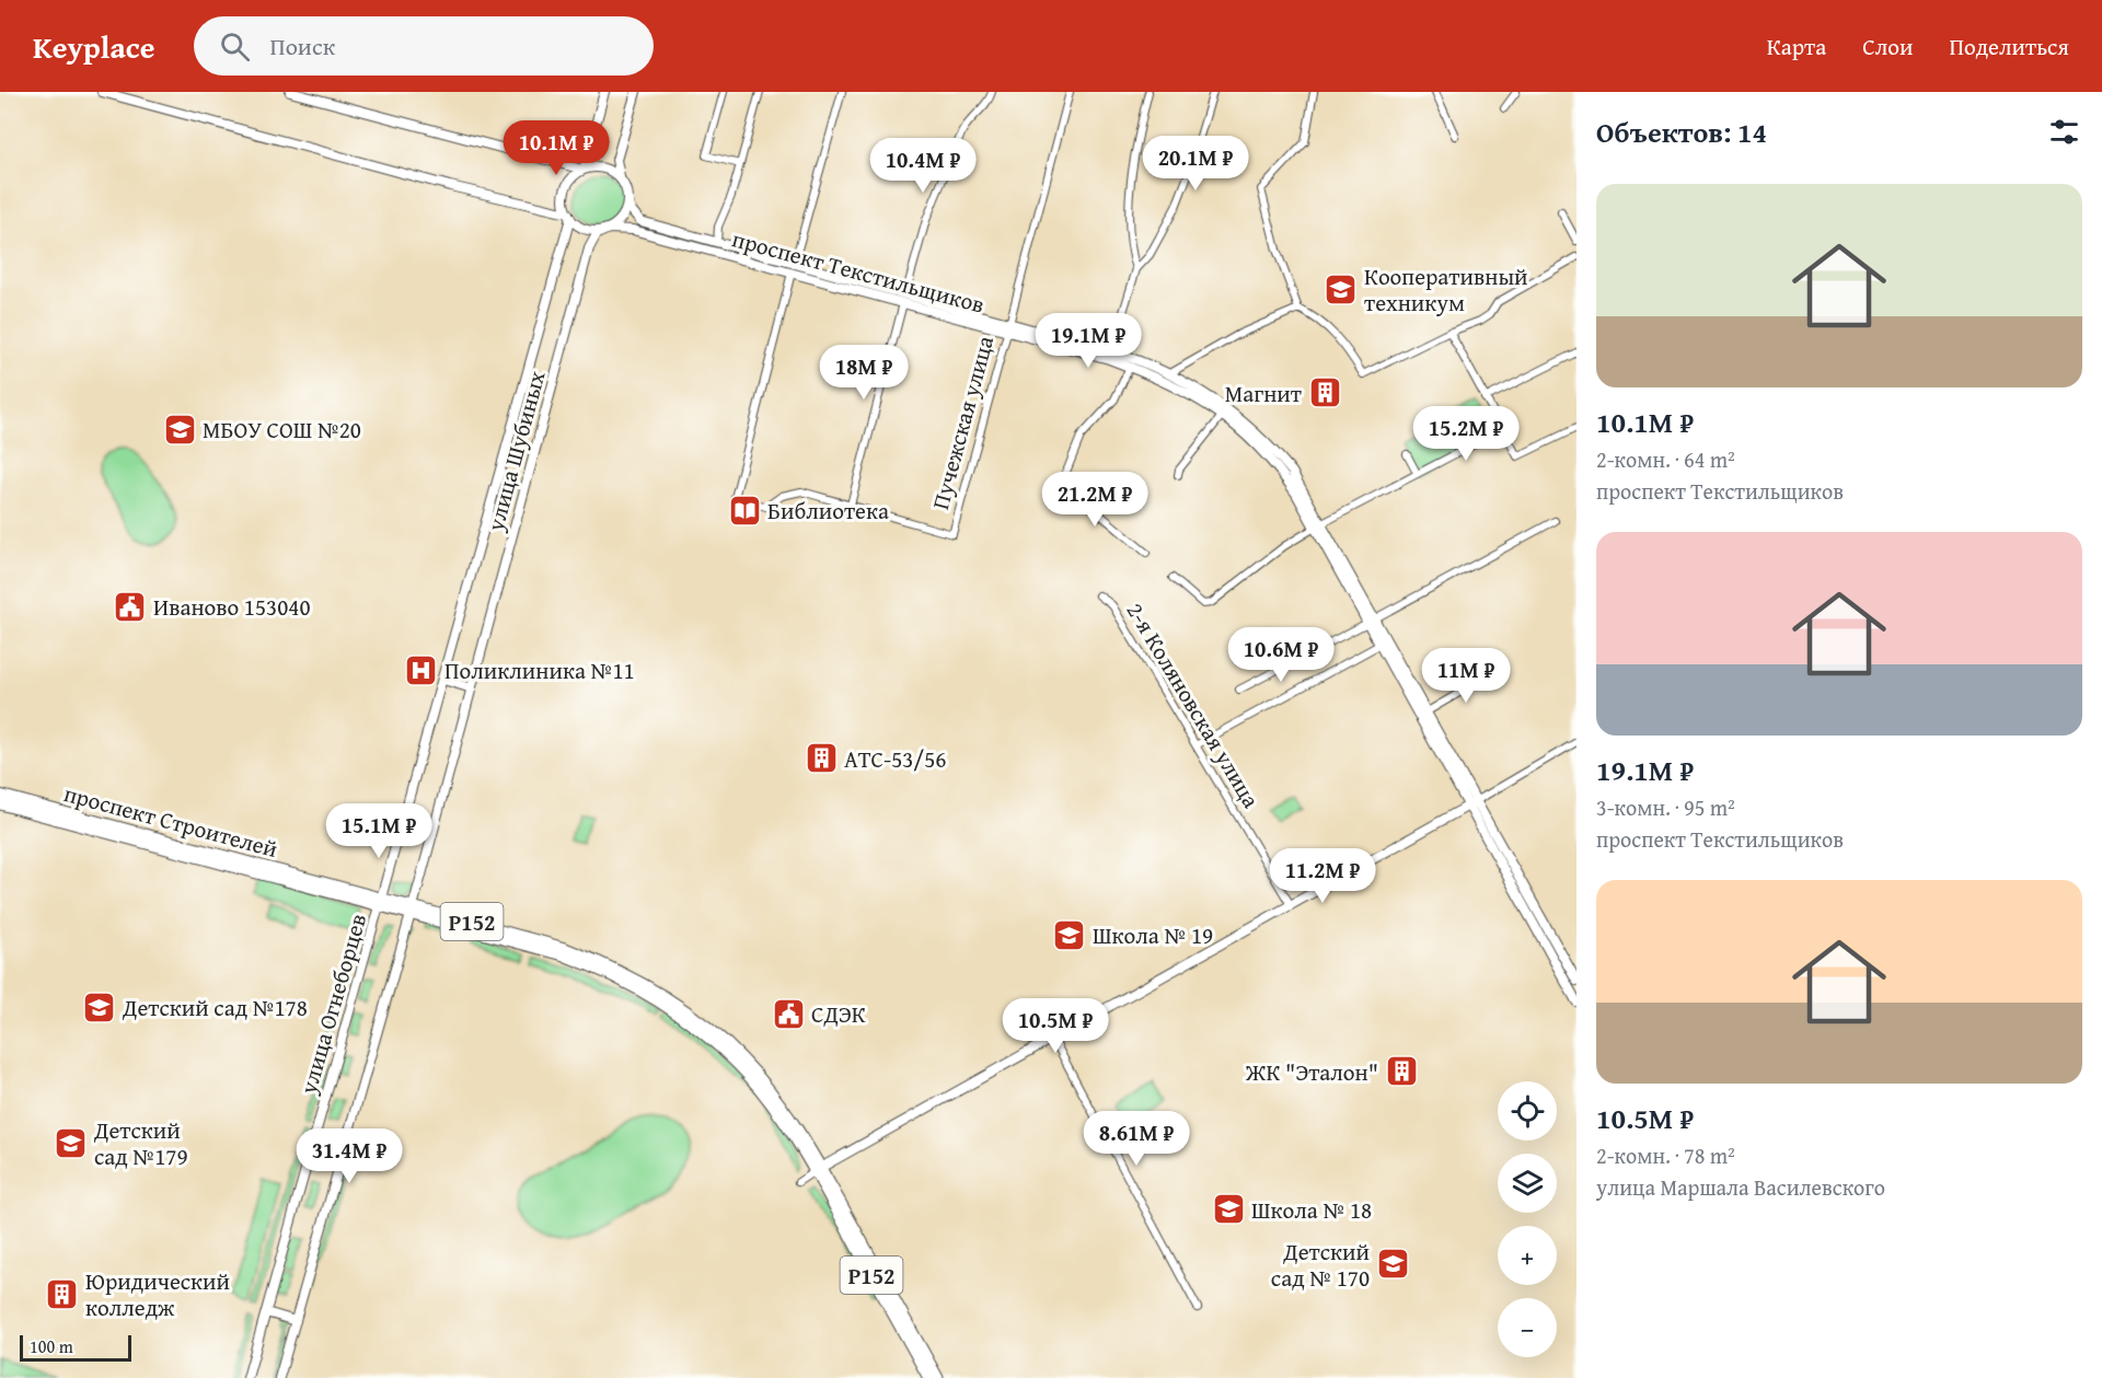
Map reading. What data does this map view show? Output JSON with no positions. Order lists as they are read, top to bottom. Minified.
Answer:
{"streets":{"main road":["проспект Текстильщиков","улица Шубиных","проспект Строителей","Р152","улица Огнеборцев"],"street":["Пучежская улица","2-я Коляновская улица"]},"crossings":[["проспект Текстильщиков","Пучежская улица"],["проспект Текстильщиков","улица Шубиных"],["улица Шубиных","проспект Строителей"],["улица Шубиных","улица Огнеборцев"],["проспект Строителей","улица Огнеборцев"]],"places":{"school or university":["Кооперативный техникум","МБОУ СОШ №20","Школа № 19","Детский сад №178","Детский сад №179","Школа № 18","Детский сад № 170"],"building":["Магнит","АТС-53/56","ЖК \"Эталон\"","Юридический колледж"],"library":["Библиотека"],"public building":["Иваново 153040","СДЭК"],"hospital":["Поликлиника №11"]},"scale_bar":"100 m","page":{"header":"Keyplace","search":"Поиск","nav":["Карта","Слои","Поделиться"],"heading":"Объектов: 14","price":["10.1M ₽","20.1M ₽","10.4M ₽","19.1M ₽","18M ₽","15.2M ₽","21.2M ₽","10.6M ₽","11M ₽","15.1M ₽","11.2M ₽","10.5M ₽","8.61M ₽","31.4M ₽"],"list":[{"name":"10.1M ₽","note":"2-комн. · 64 m² · проспект Текстильщиков"},{"name":"19.1M ₽","note":"3-комн. · 95 m² · проспект Текстильщиков"},{"name":"10.5M ₽","note":"2-комн. · 78 m² · улица Маршала Василевского"}],"map_buttons":["+","−"],"scale":"100 m"}}
